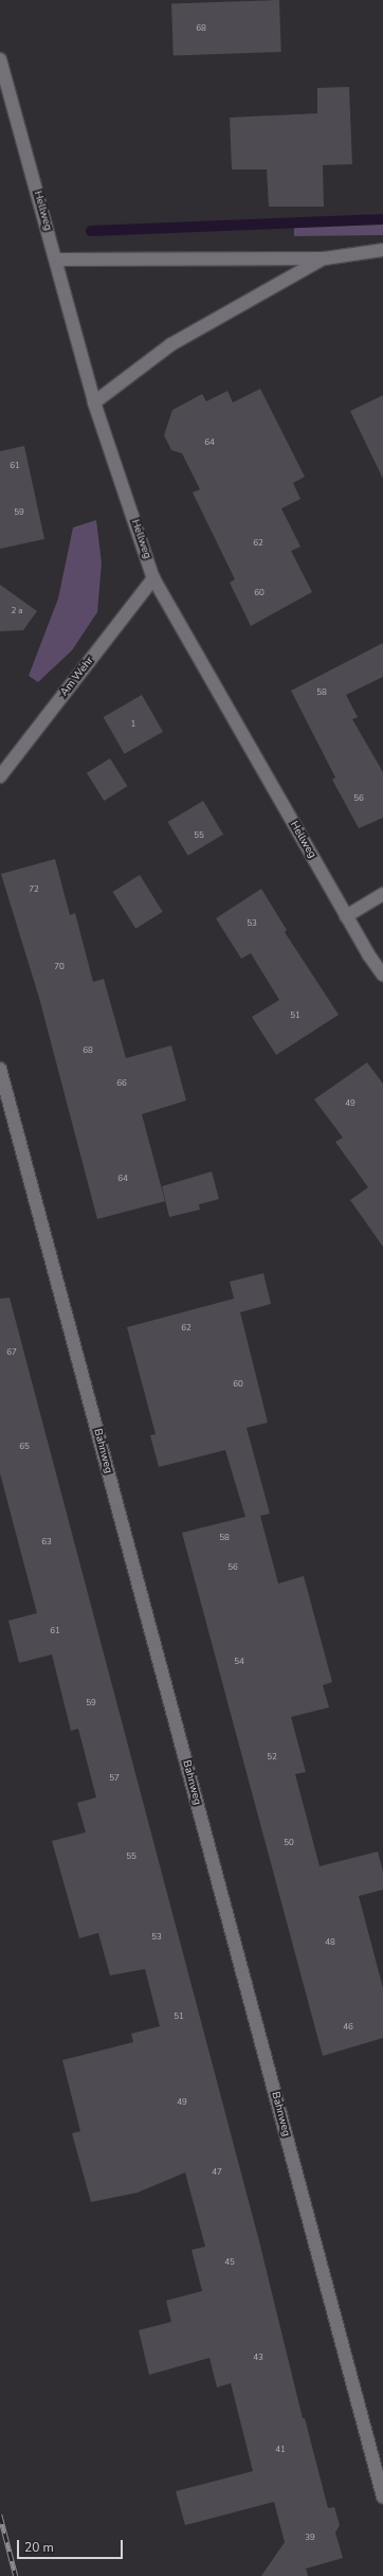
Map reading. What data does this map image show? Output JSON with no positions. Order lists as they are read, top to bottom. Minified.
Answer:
{"streets":{"street":["Hellweg","Am Wehr","Bahnweg"]},"crossings":[["Hellweg","Am Wehr"]],"house_numbers":["68","64","61","59","62","60","2 a","58","1","56","55","72","53","70","51","68","66","49","64","62","67","60","65","58","63","56","61","54","59","52","57","50","55","53","48","51","46","49","47","45","43","41","39"],"scale_bar":"20 m"}
